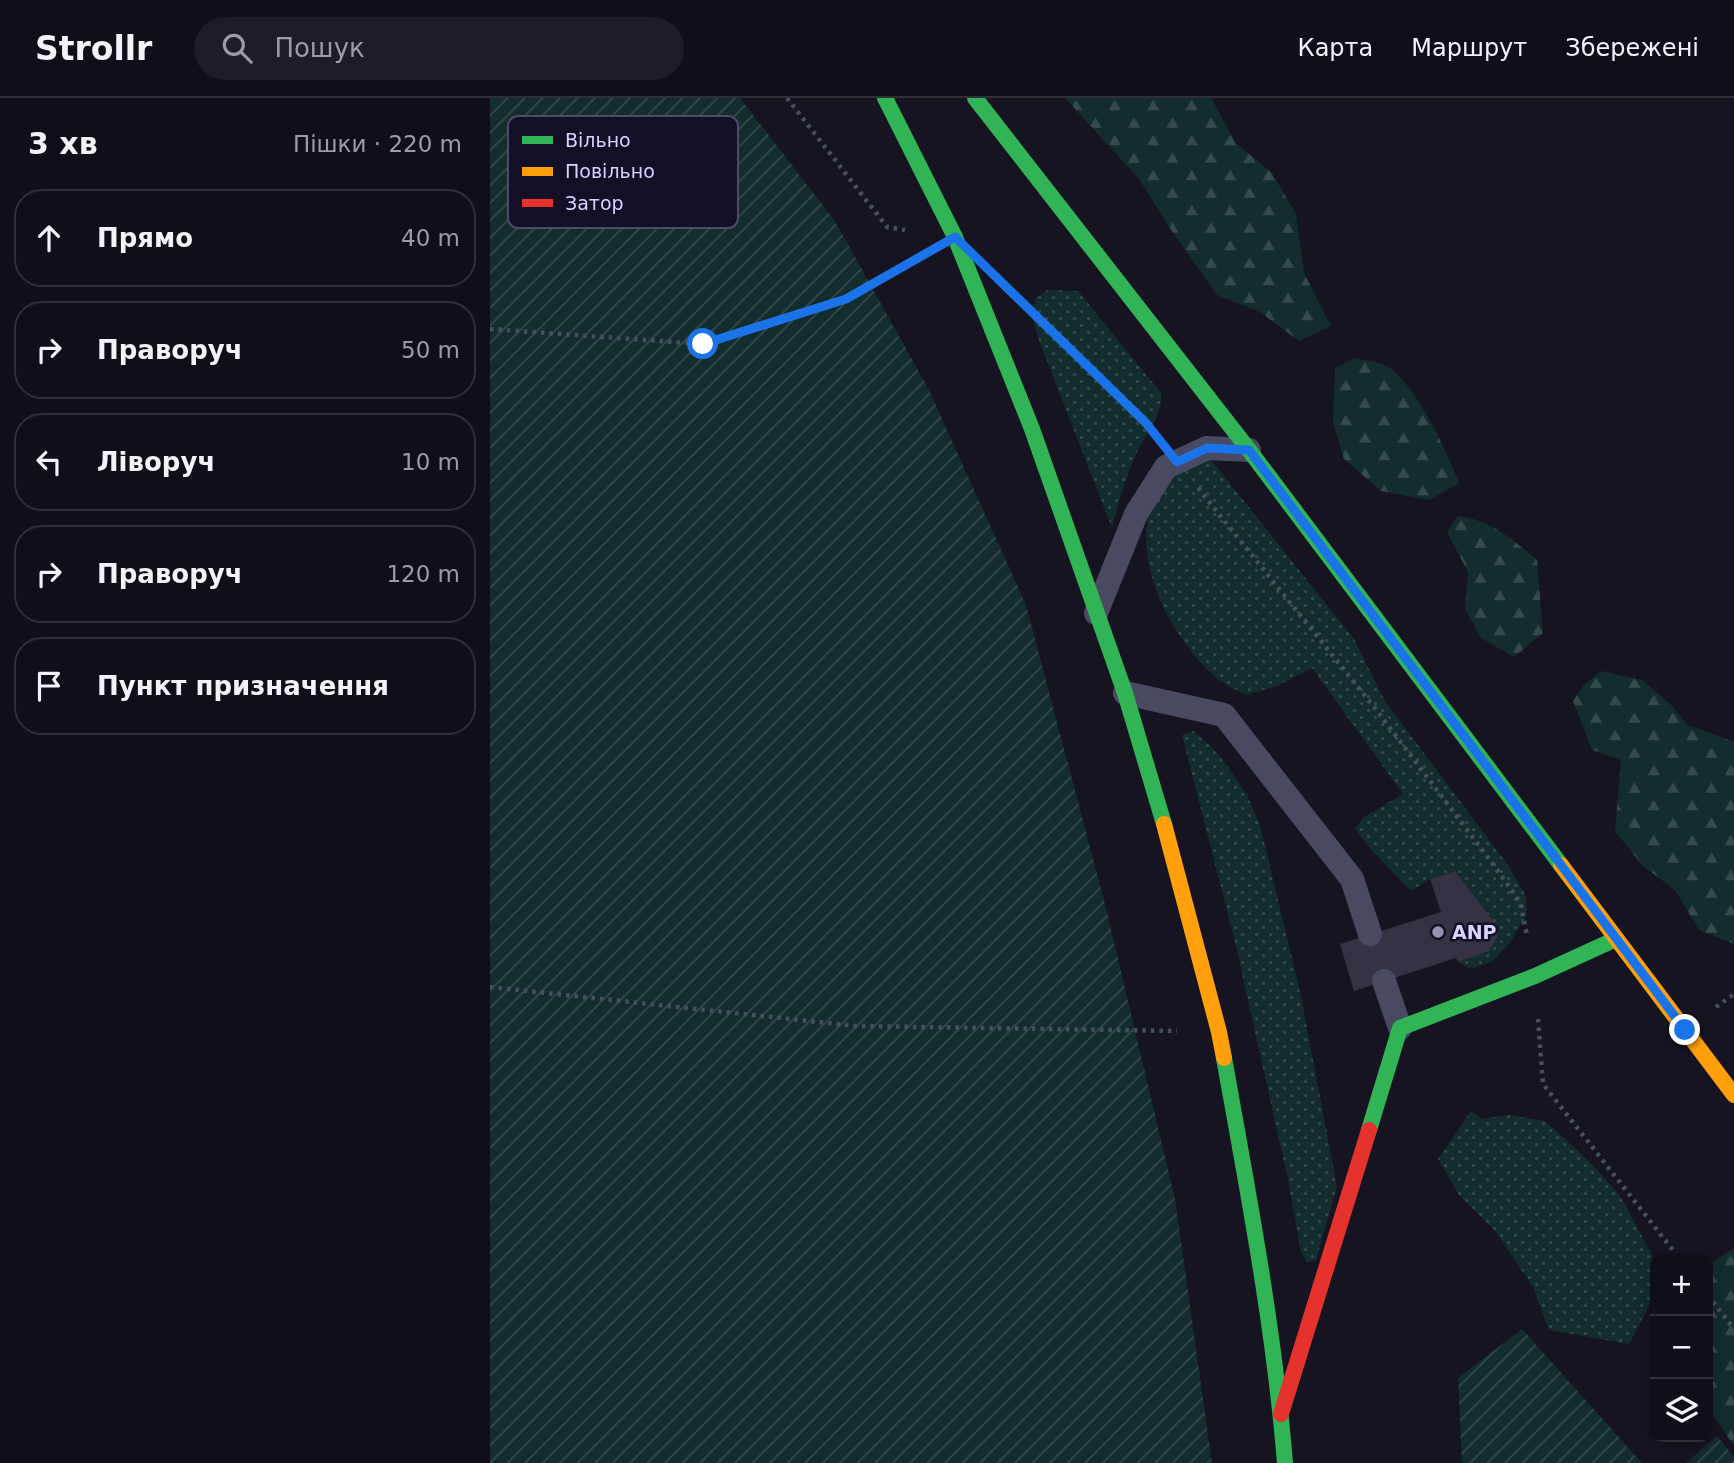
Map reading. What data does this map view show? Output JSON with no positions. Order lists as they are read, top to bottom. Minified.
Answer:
{"places":["ANP"],"legend":["Вільно","Повільно","Затор"],"page":{"header":"Strollr","search":"Пошук","nav":["Карта","Маршрут","Збережені"],"heading":["3 хв","Пішки · 220 m"],"list":[["Прямо","40 m"],["Праворуч","50 m"],["Ліворуч","10 m"],["Праворуч","120 m"],"Пункт призначення"],"map_buttons":["+","−"]}}
